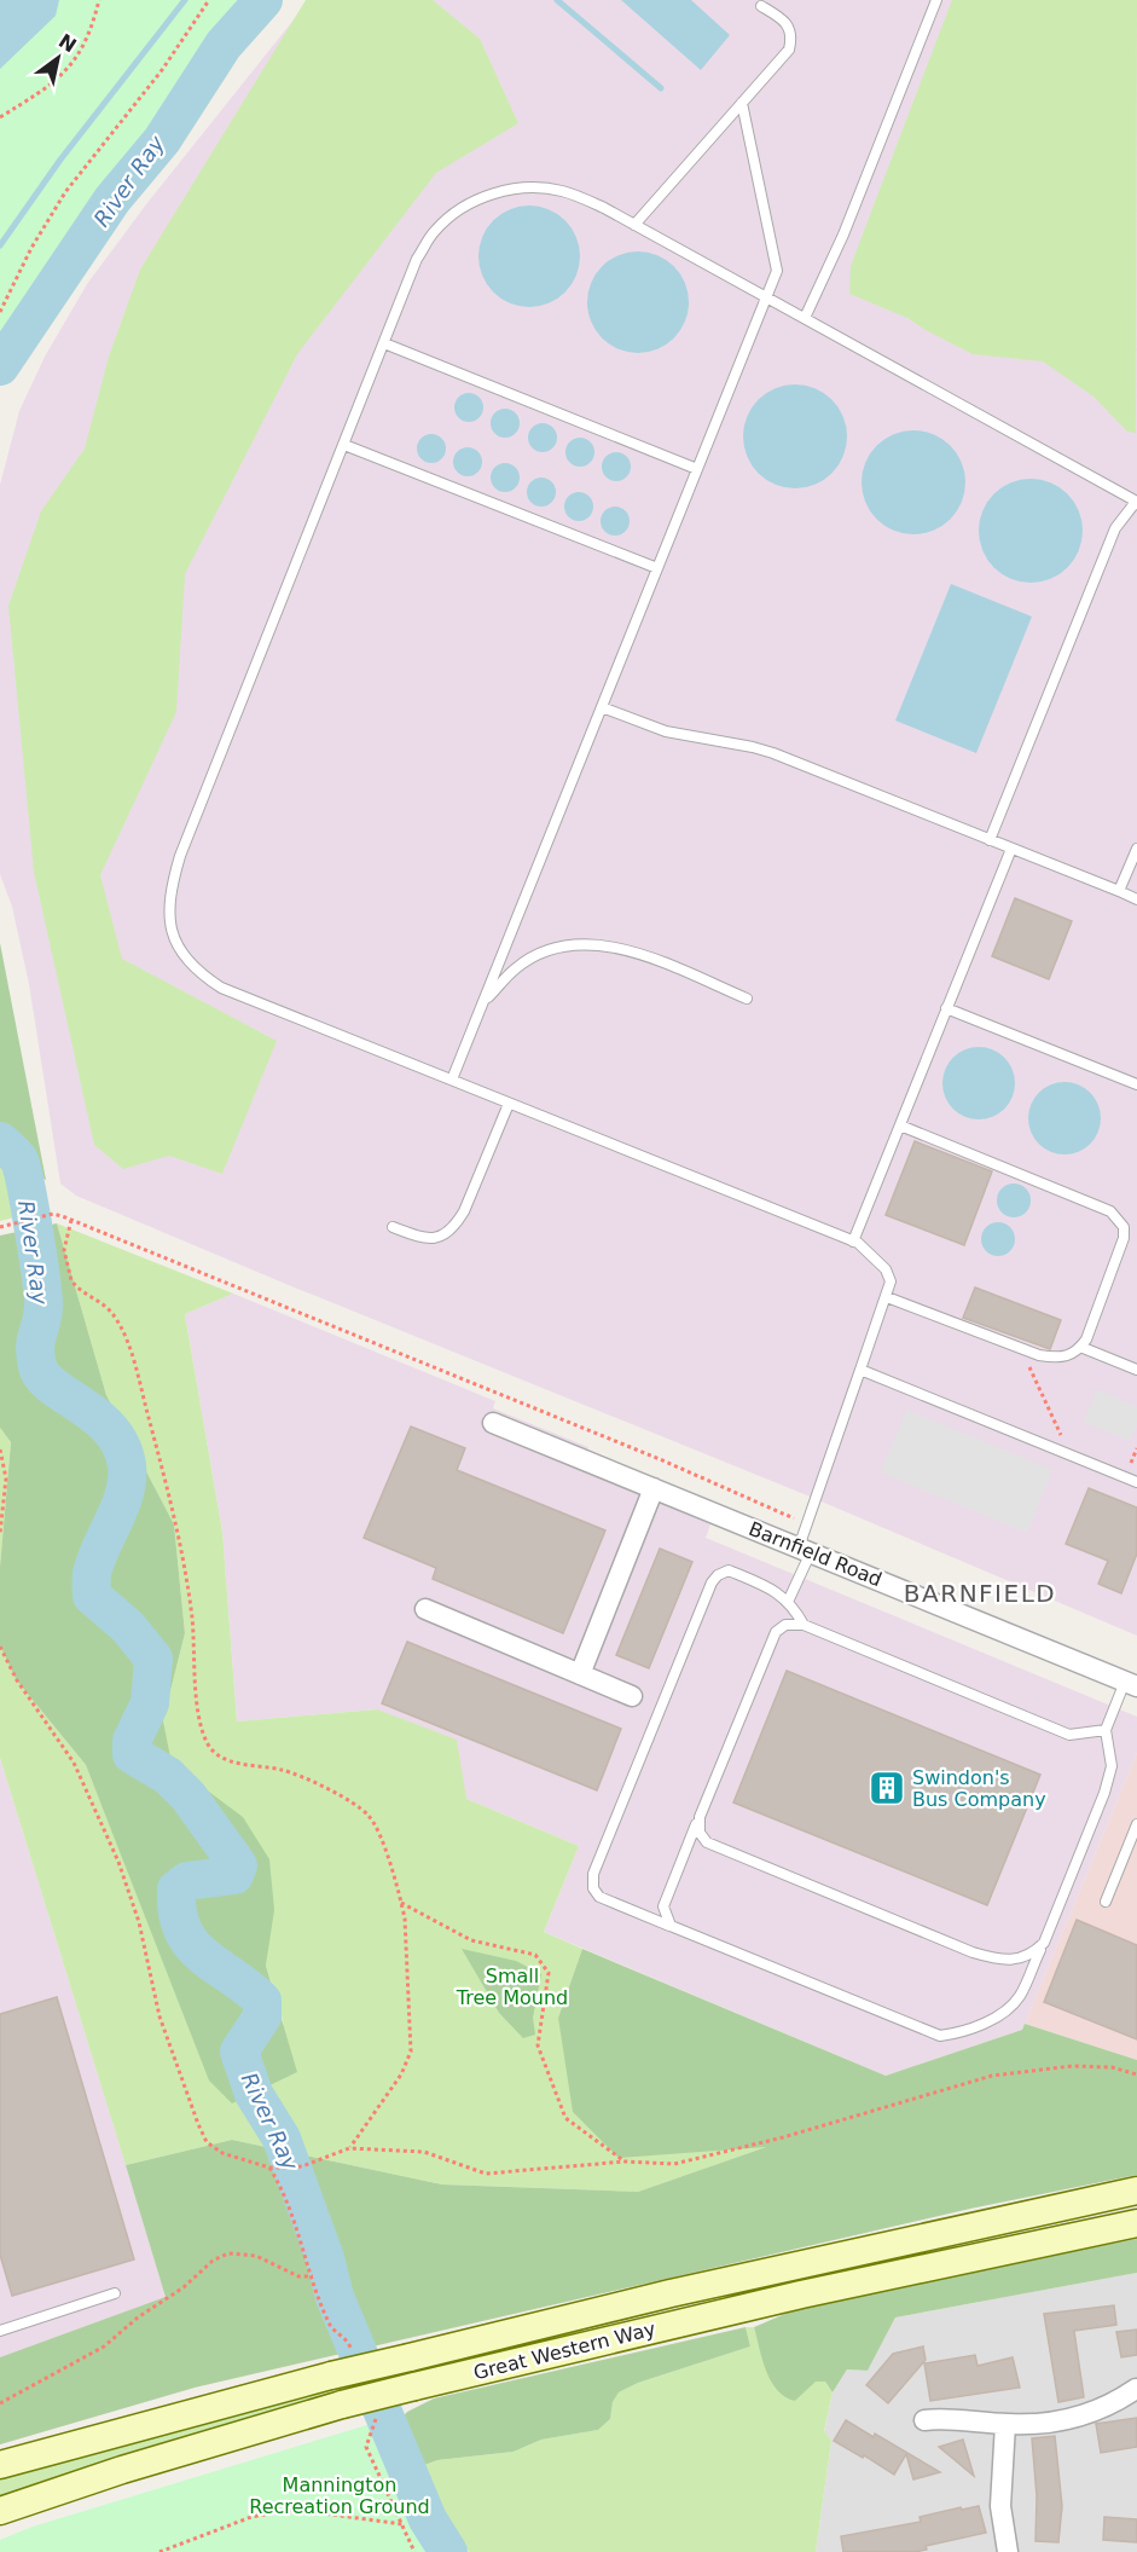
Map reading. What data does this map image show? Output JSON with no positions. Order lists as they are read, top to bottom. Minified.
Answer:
{"streets":{"main road":["Great Western Way"],"street":["Barnfield Road"]},"districts":["BARNFIELD"],"water":["River Ray"],"parks":["Small Tree Mound","Mannington Recreation Ground"],"places":{"building":["Swindon's Bus Company"]},"north":"top right"}
